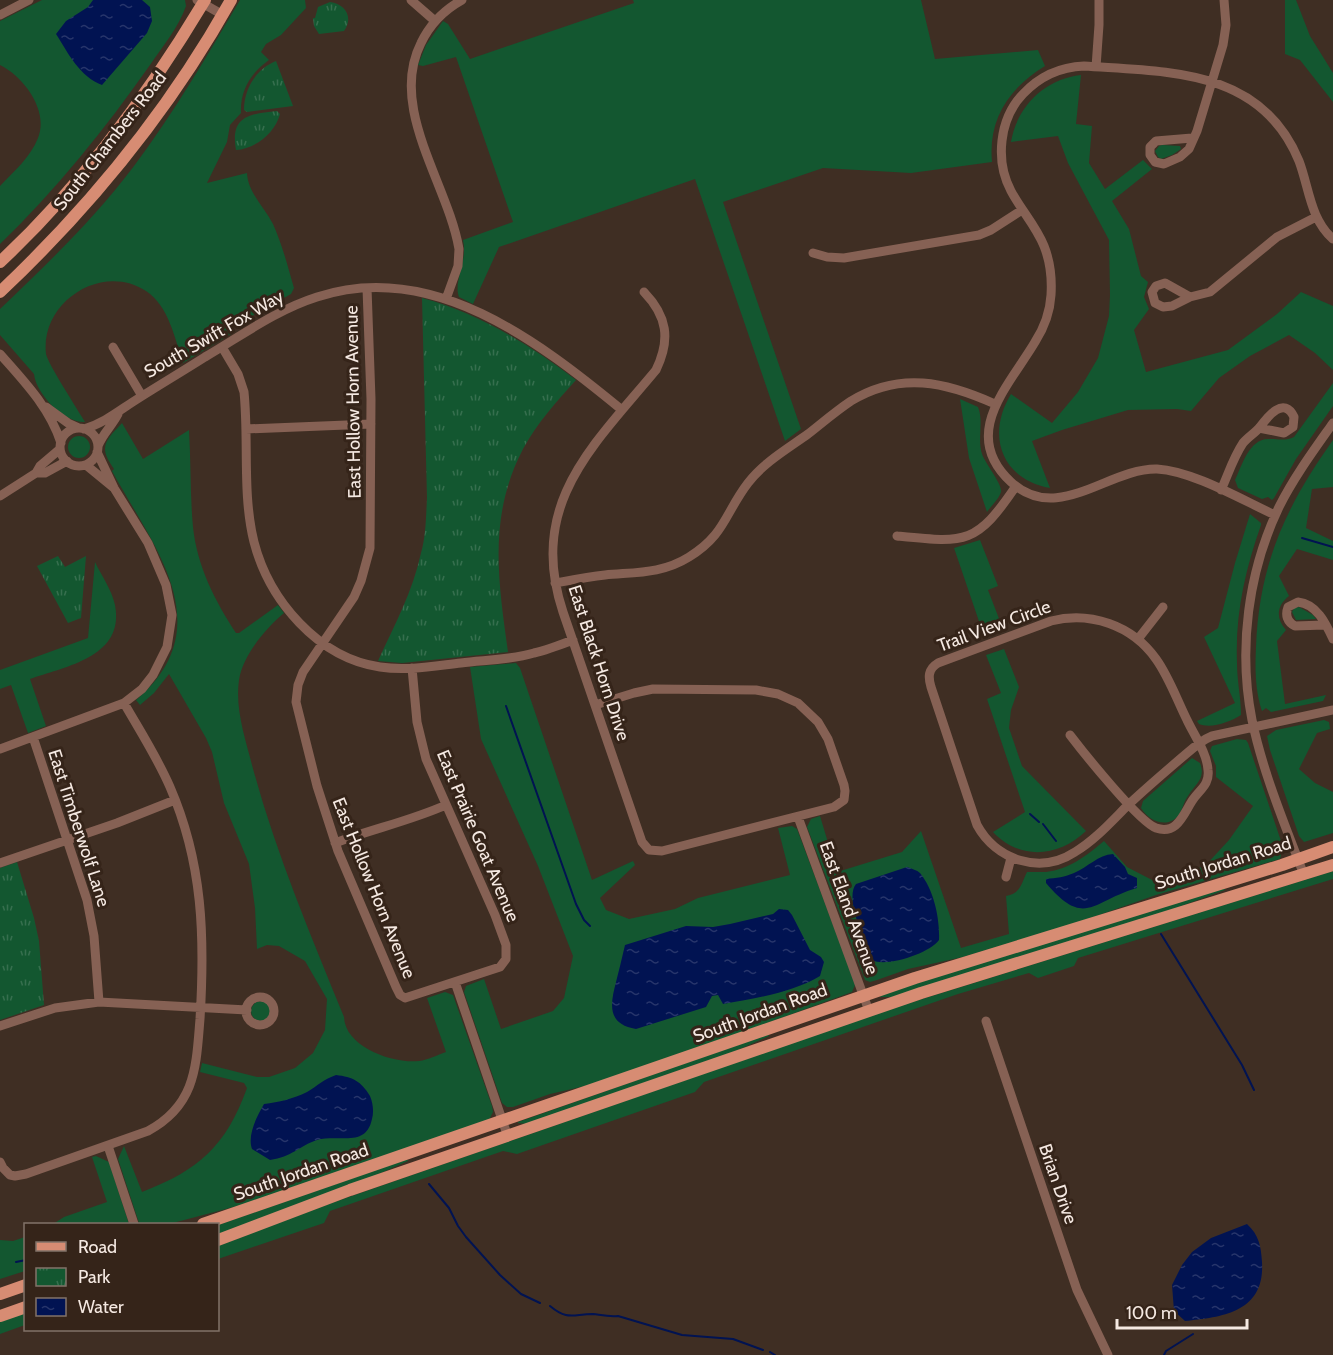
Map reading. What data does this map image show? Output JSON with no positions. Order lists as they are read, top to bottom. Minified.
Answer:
{"streets":{"main road":["South Chambers Road","South Jordan Road"],"street":["South Swift Fox Way","East Hollow Horn Avenue","Trail View Circle","East Black Horn Drive","East Timberwolf Lane","East Prairie Goat Avenue","East Eland Avenue","Brian Drive"]},"crossings":[["South Swift Fox Way","East Hollow Horn Avenue"],["South Swift Fox Way","East Black Horn Drive"],["East Hollow Horn Avenue","East Prairie Goat Avenue"],["East Black Horn Drive","East Eland Avenue"],["South Jordan Road","East Eland Avenue"]],"legend":["Road","Park","Water"],"scale_bar":"100 m"}
